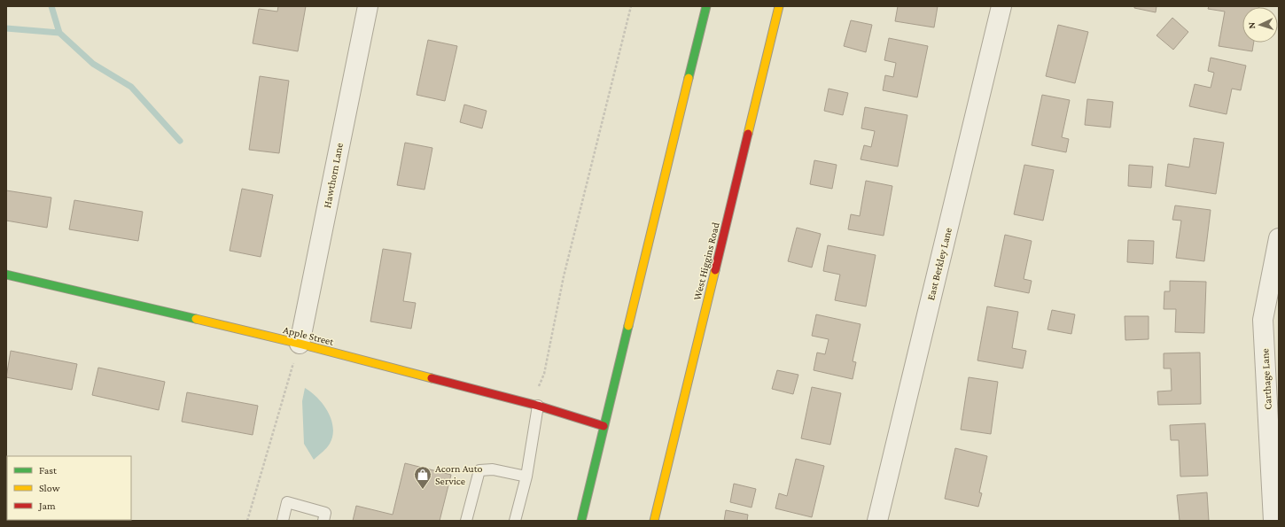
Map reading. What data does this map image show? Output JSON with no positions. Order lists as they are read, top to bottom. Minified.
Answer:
{"streets":{"main road":["West Higgins Road","Apple Street"],"street":["Hawthorn Lane","East Berkley Lane","Carthage Lane"]},"crossings":[["Hawthorn Lane","Apple Street"]],"places":{"shop":["Acorn Auto Service"]},"legend":["Fast","Slow","Jam"],"north":"left"}
